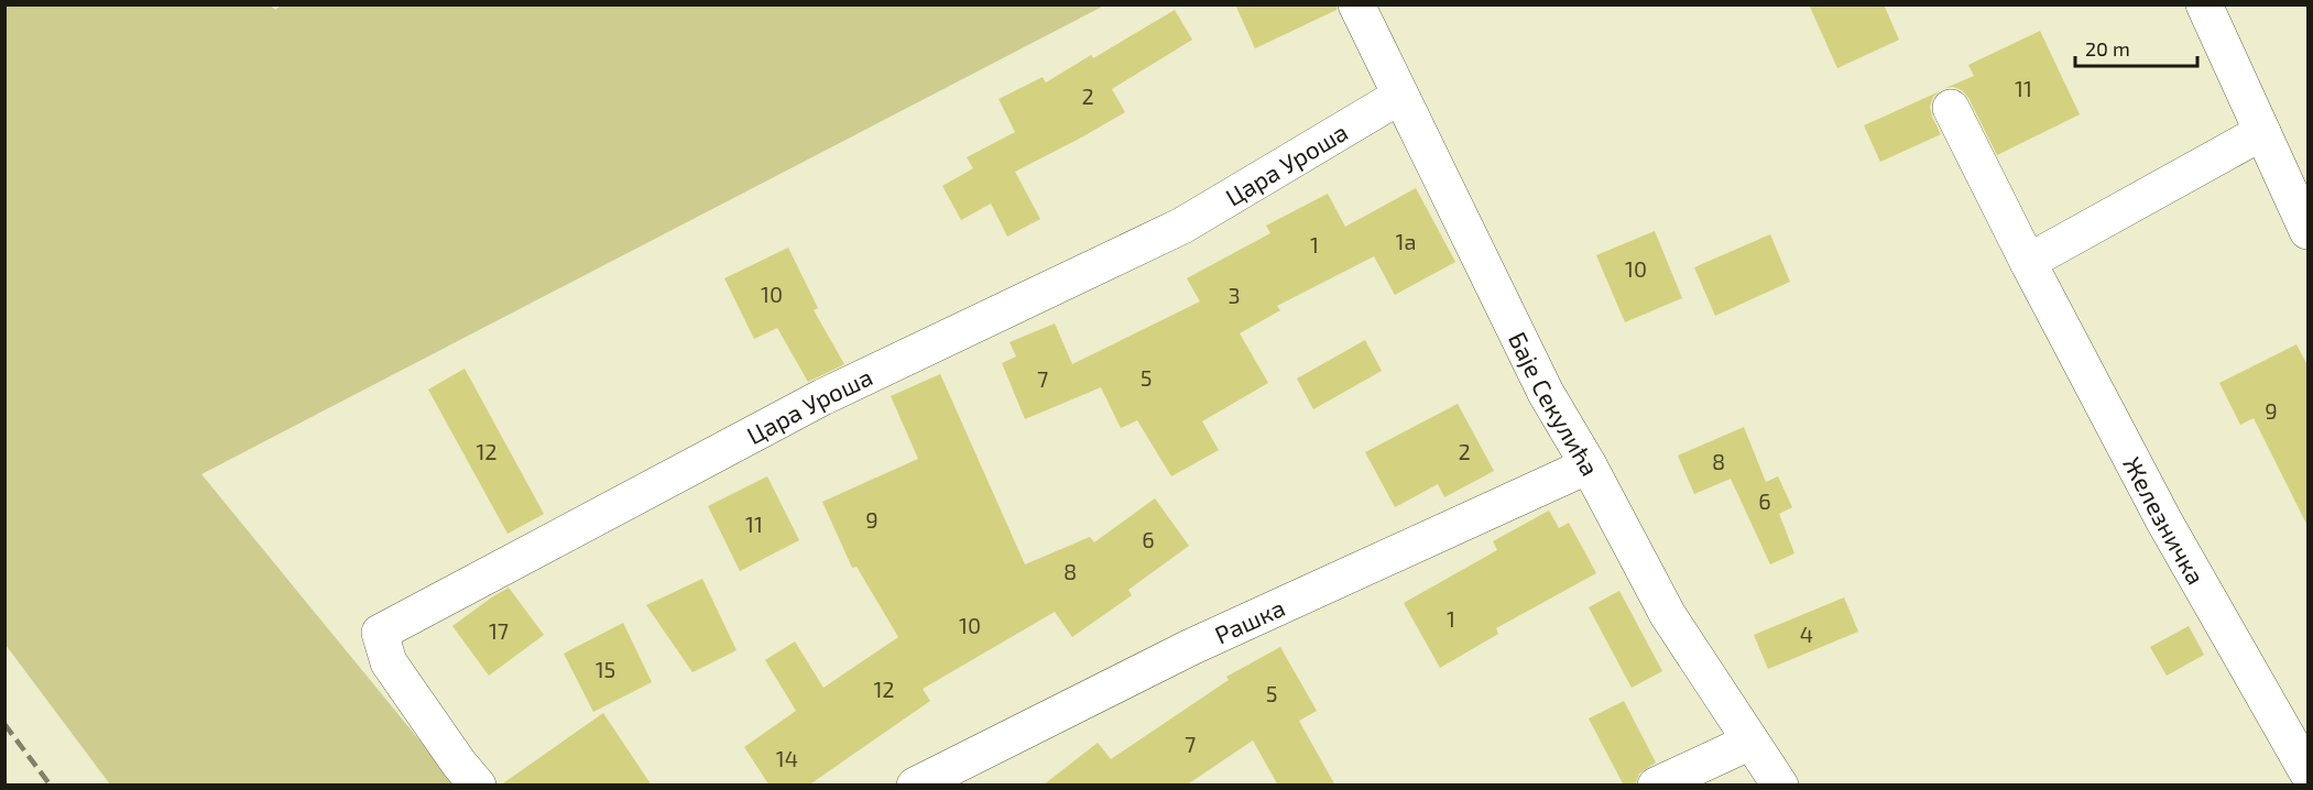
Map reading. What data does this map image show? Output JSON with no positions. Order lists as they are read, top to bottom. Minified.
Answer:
{"streets":{"street":["Цара Уроша","Баје Секулића","Железничка","Рашка"]},"crossings":[["Цара Уроша","Баје Секулића"],["Баје Секулића","Рашка"]],"house_numbers":["11","2","1a","1","10","10","3","5","7","9","12","2","8","6","9","11","6","8","1","10","17","4","15","12","5","7","14"],"scale_bar":"20 m"}
